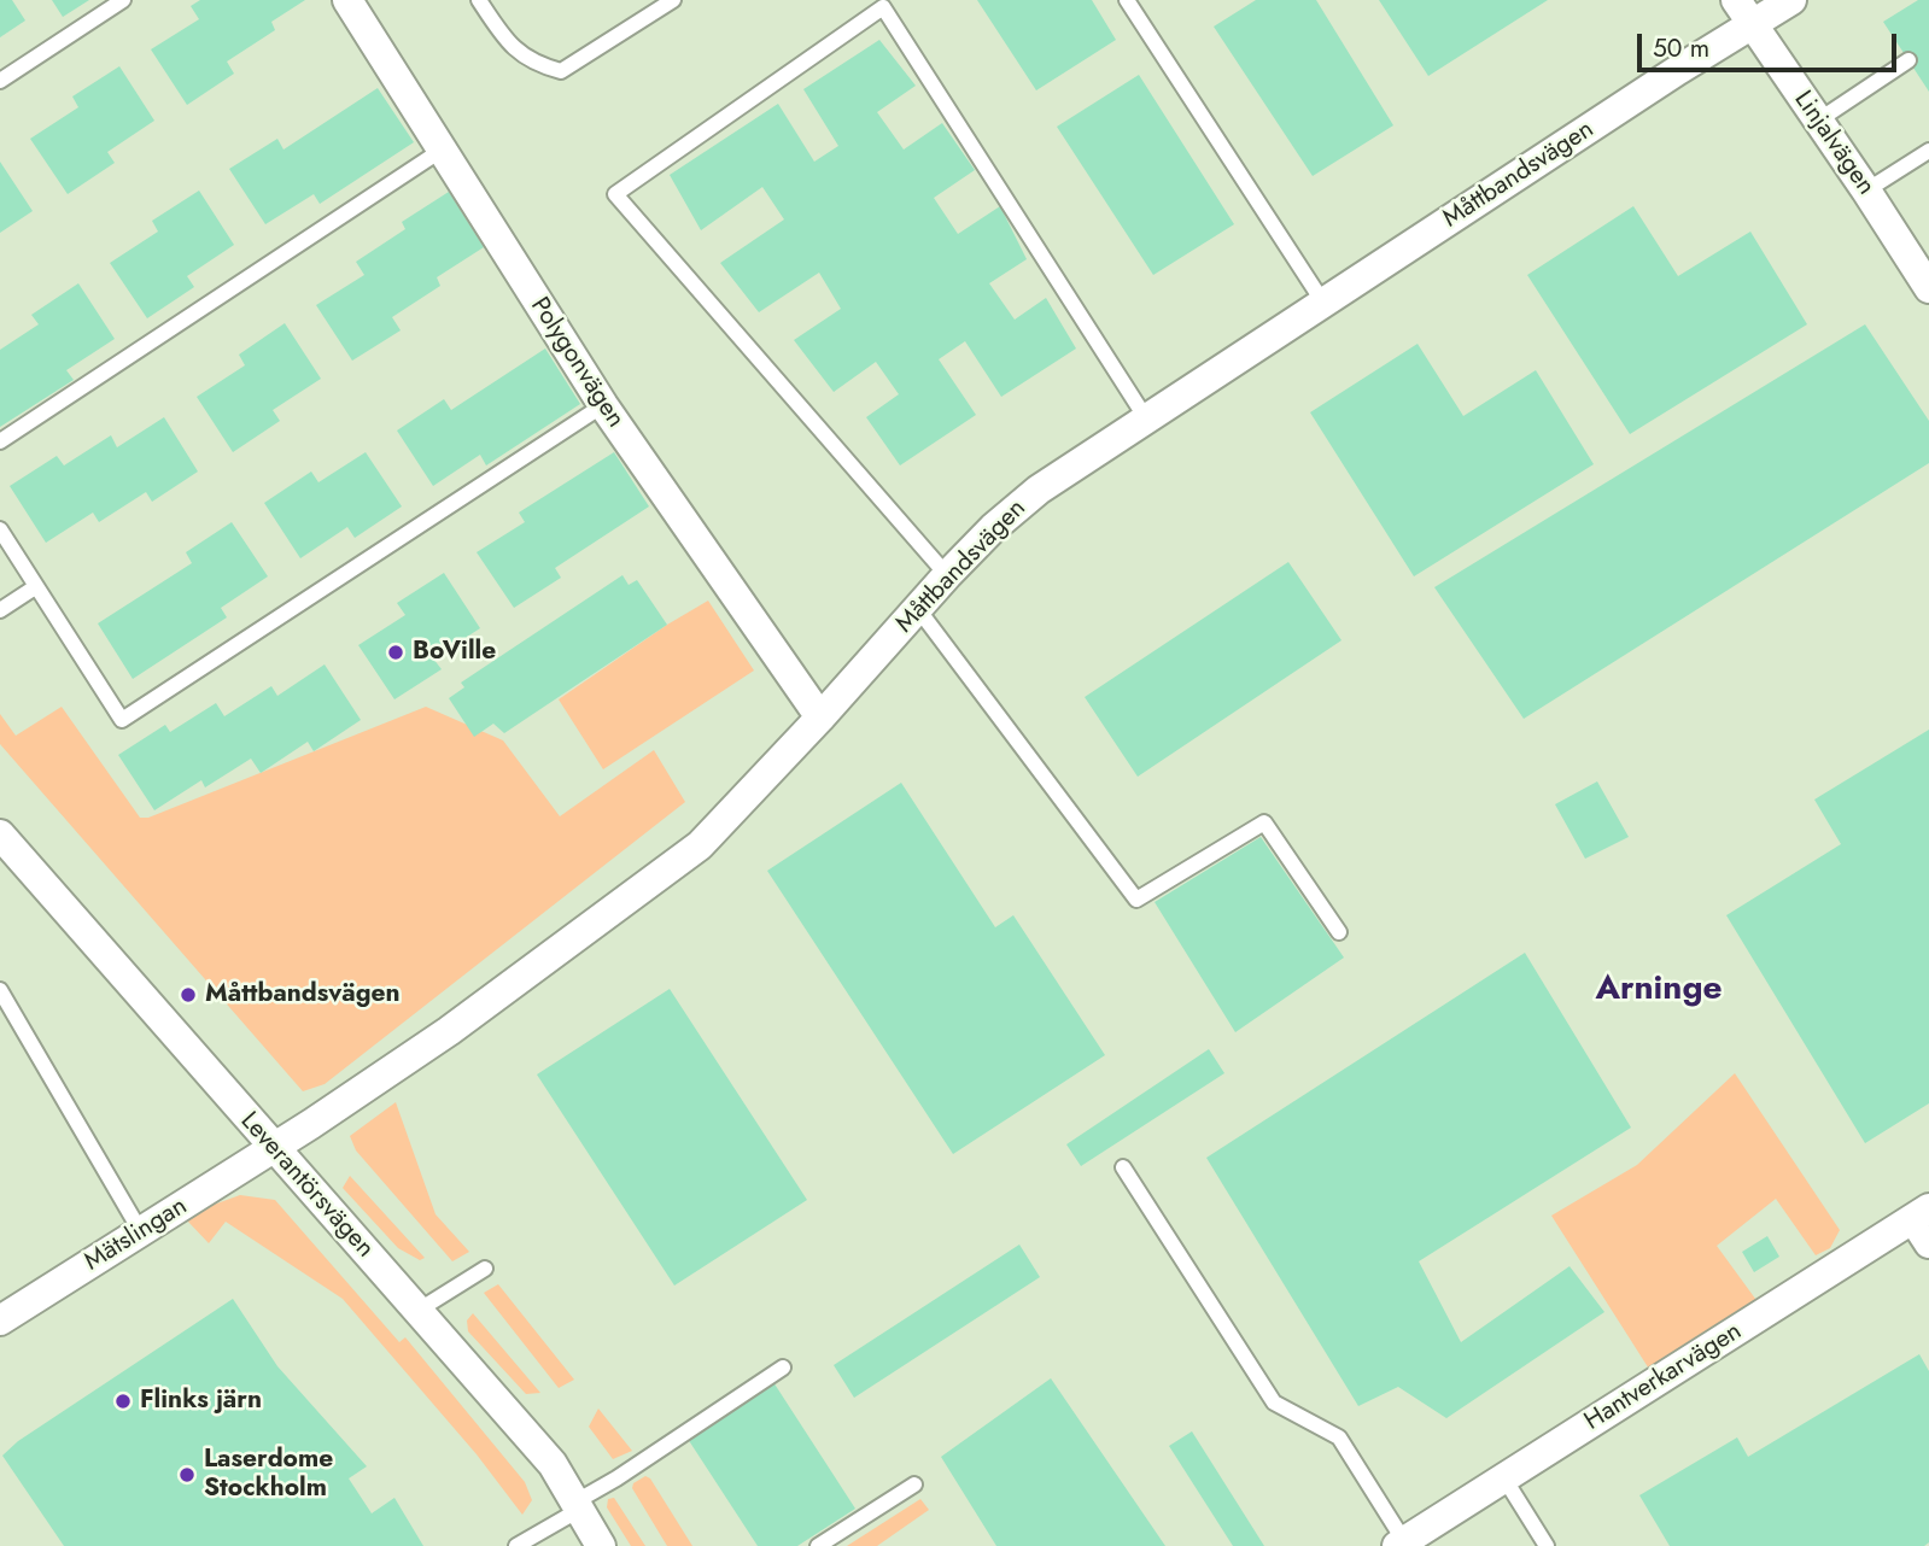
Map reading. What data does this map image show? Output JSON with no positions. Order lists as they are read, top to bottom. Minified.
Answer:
{"streets":{"street":["Linjalvägen","Måttbandsvägen","Polygonvägen","Leverantörsvägen","Mätslingan","Hantverkarvägen"]},"crossings":[["Linjalvägen","Måttbandsvägen"],["Måttbandsvägen","Polygonvägen"],["Måttbandsvägen","Leverantörsvägen"],["Måttbandsvägen","Mätslingan"],["Leverantörsvägen","Mätslingan"]],"districts":["Arninge"],"places":["BoVille","Måttbandsvägen","Flinks järn","Laserdome Stockholm"],"scale_bar":"50 m"}
